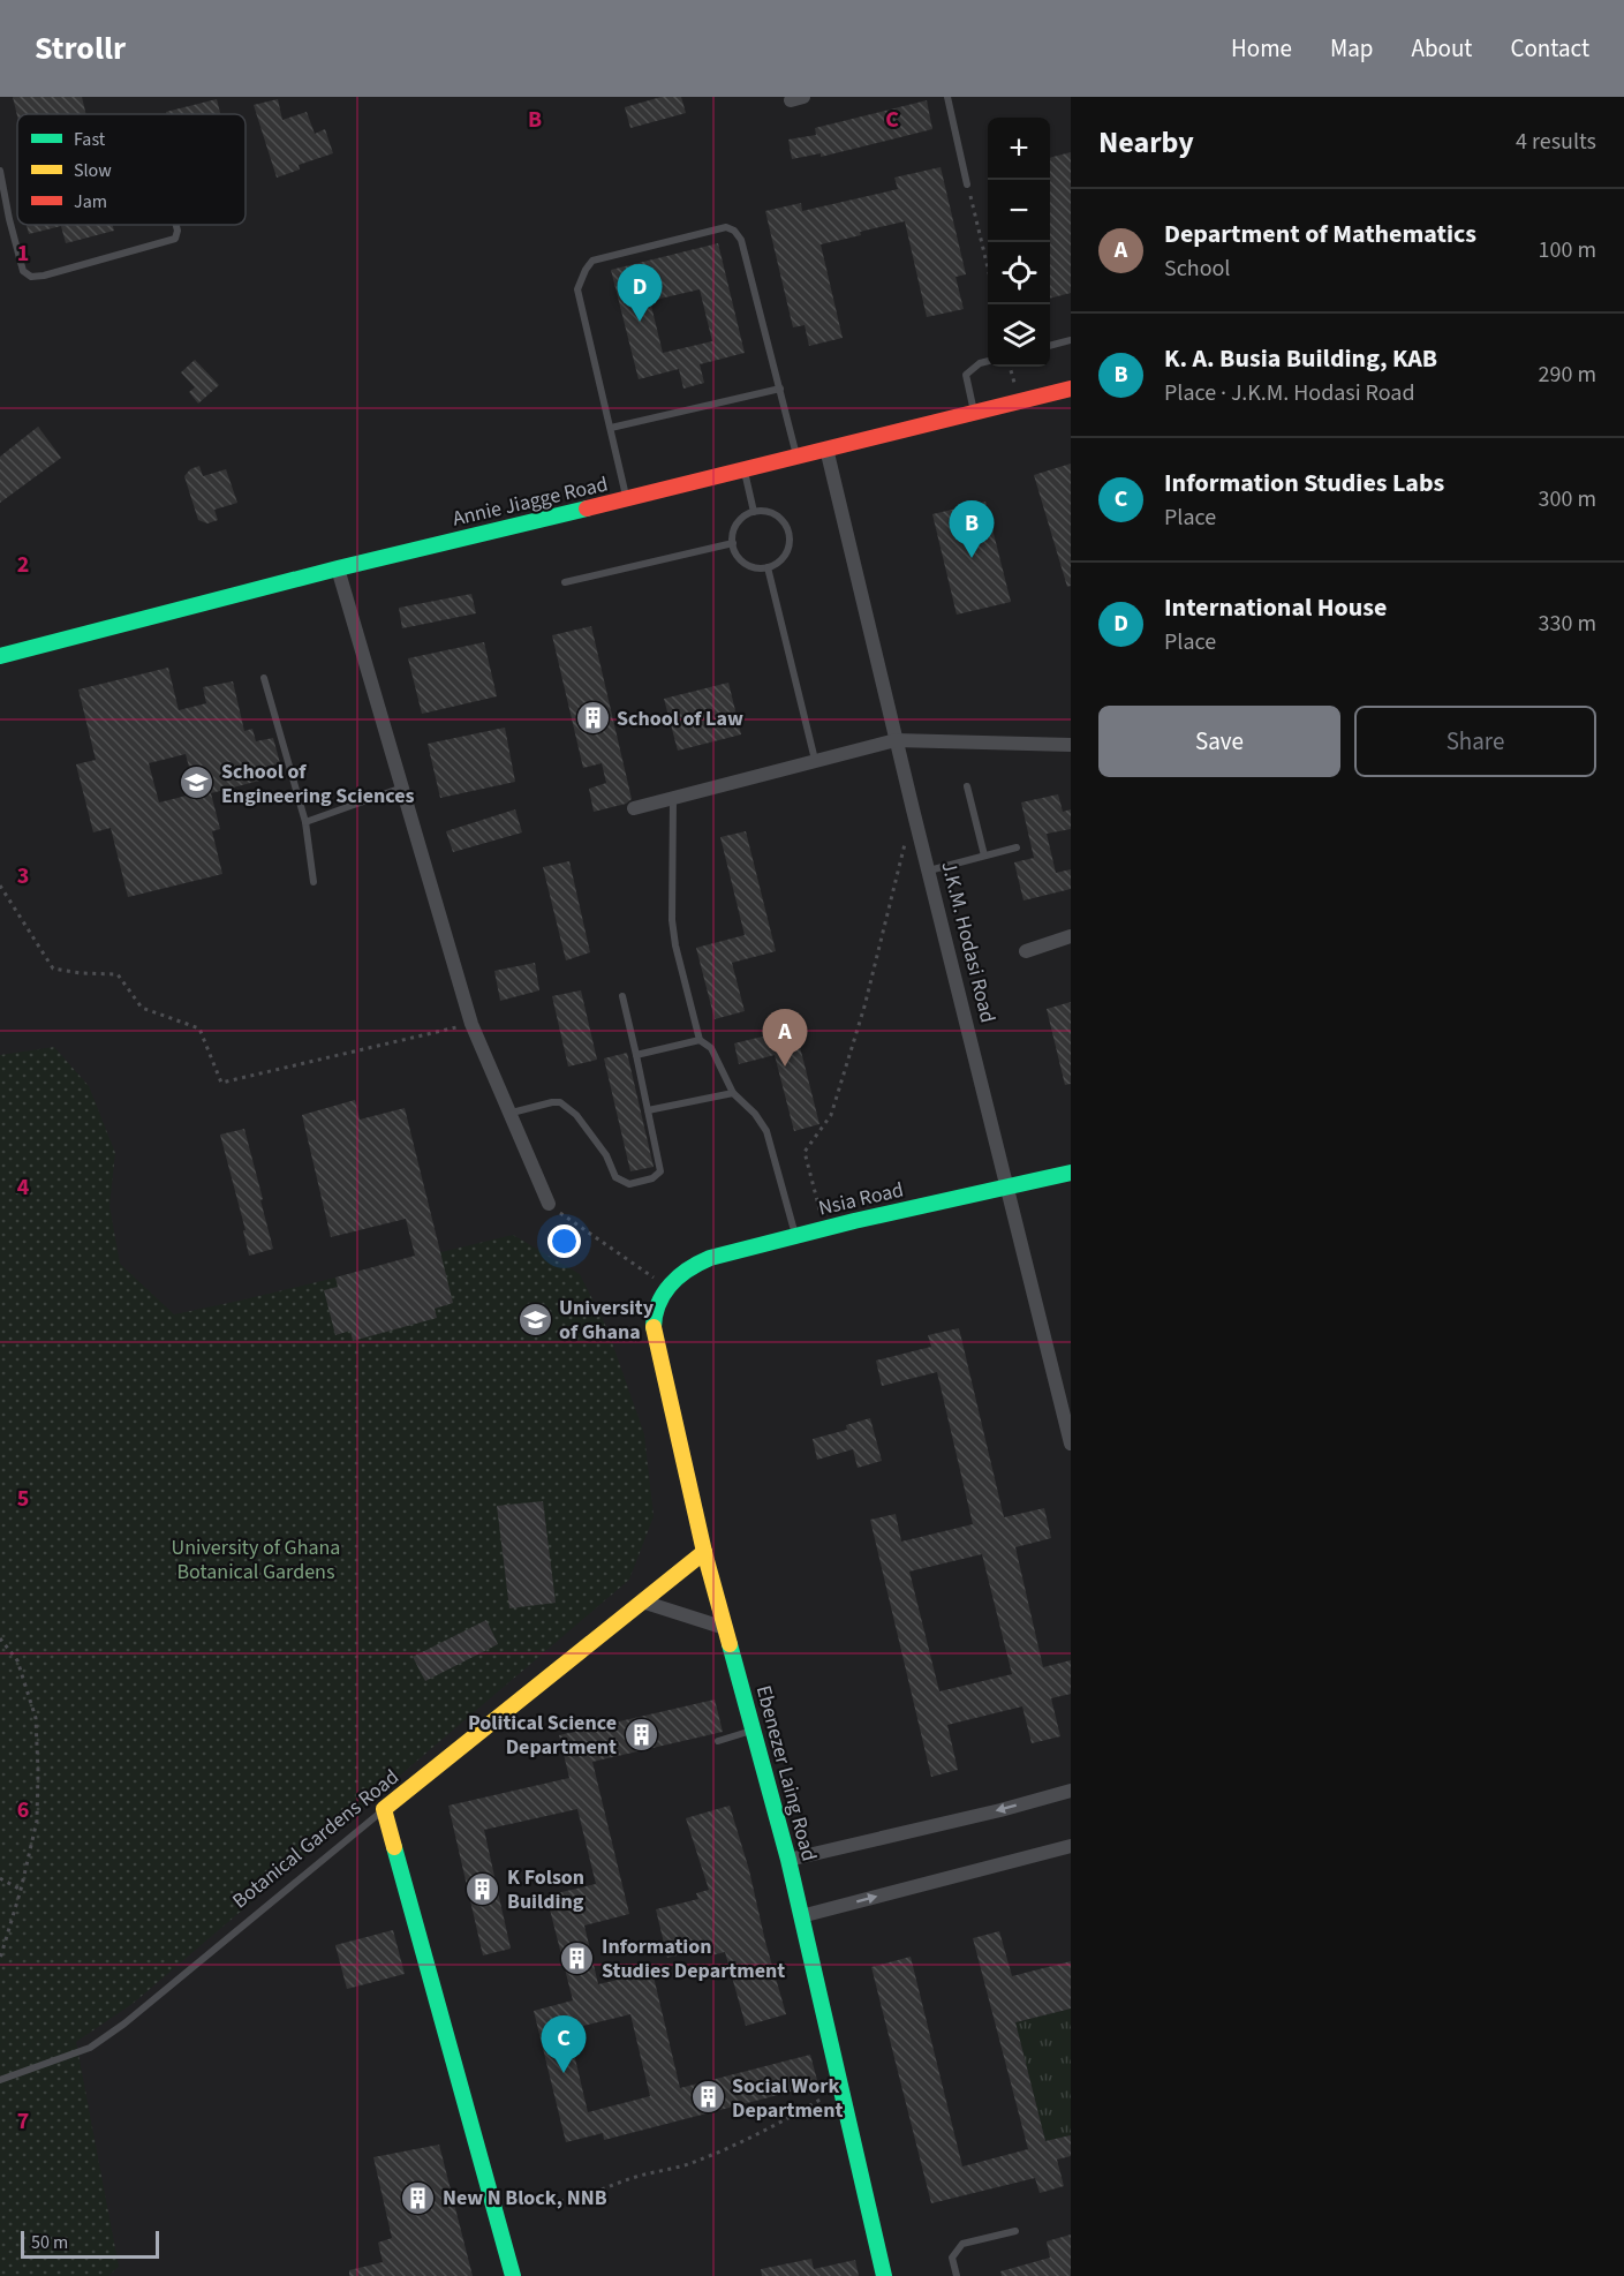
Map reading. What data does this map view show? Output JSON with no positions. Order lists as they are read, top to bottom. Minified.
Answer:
{"streets":{"street":["Annie Jiagge Road","J.K.M. Hodasi Road","Nsia Road","Ebenezer Laing Road","Botanical Gardens Road"]},"crossings":[["Annie Jiagge Road","J.K.M. Hodasi Road"],["J.K.M. Hodasi Road","Nsia Road"],["Nsia Road","Ebenezer Laing Road"],["Ebenezer Laing Road","Botanical Gardens Road"]],"parks":["University of Ghana Botanical Gardens"],"places":{"building":["School of Law","Political Science Department","K Folson Building","Information Studies Department","Social Work Department","New N Block, NNB"],"school or university":["School of Engineering Sciences","University of Ghana"]},"legend":["Fast","Slow","Jam"],"scale_bar":"50 m","page":{"header":"Strollr","nav":["Home","Map","About","Contact"],"heading":["Nearby","4 results"],"map_buttons":["+","−"],"list":[{"mark":"A","name":"Department of Mathematics","note":"School","value":"100 m"},{"mark":"B","name":"K. A. Busia Building, KAB","note":"Place · J.K.M. Hodasi Road","value":"290 m"},{"mark":"C","name":"Information Studies Labs","note":"Place","value":"300 m"},{"mark":"D","name":"International House","note":"Place","value":"330 m"}],"pins":["D","B","A","C"],"buttons":["Save","Share"],"scale":"50 m"},"grid":{"columns":["B","C"],"rows":["1","2","3","4","5","6","7"]}}
